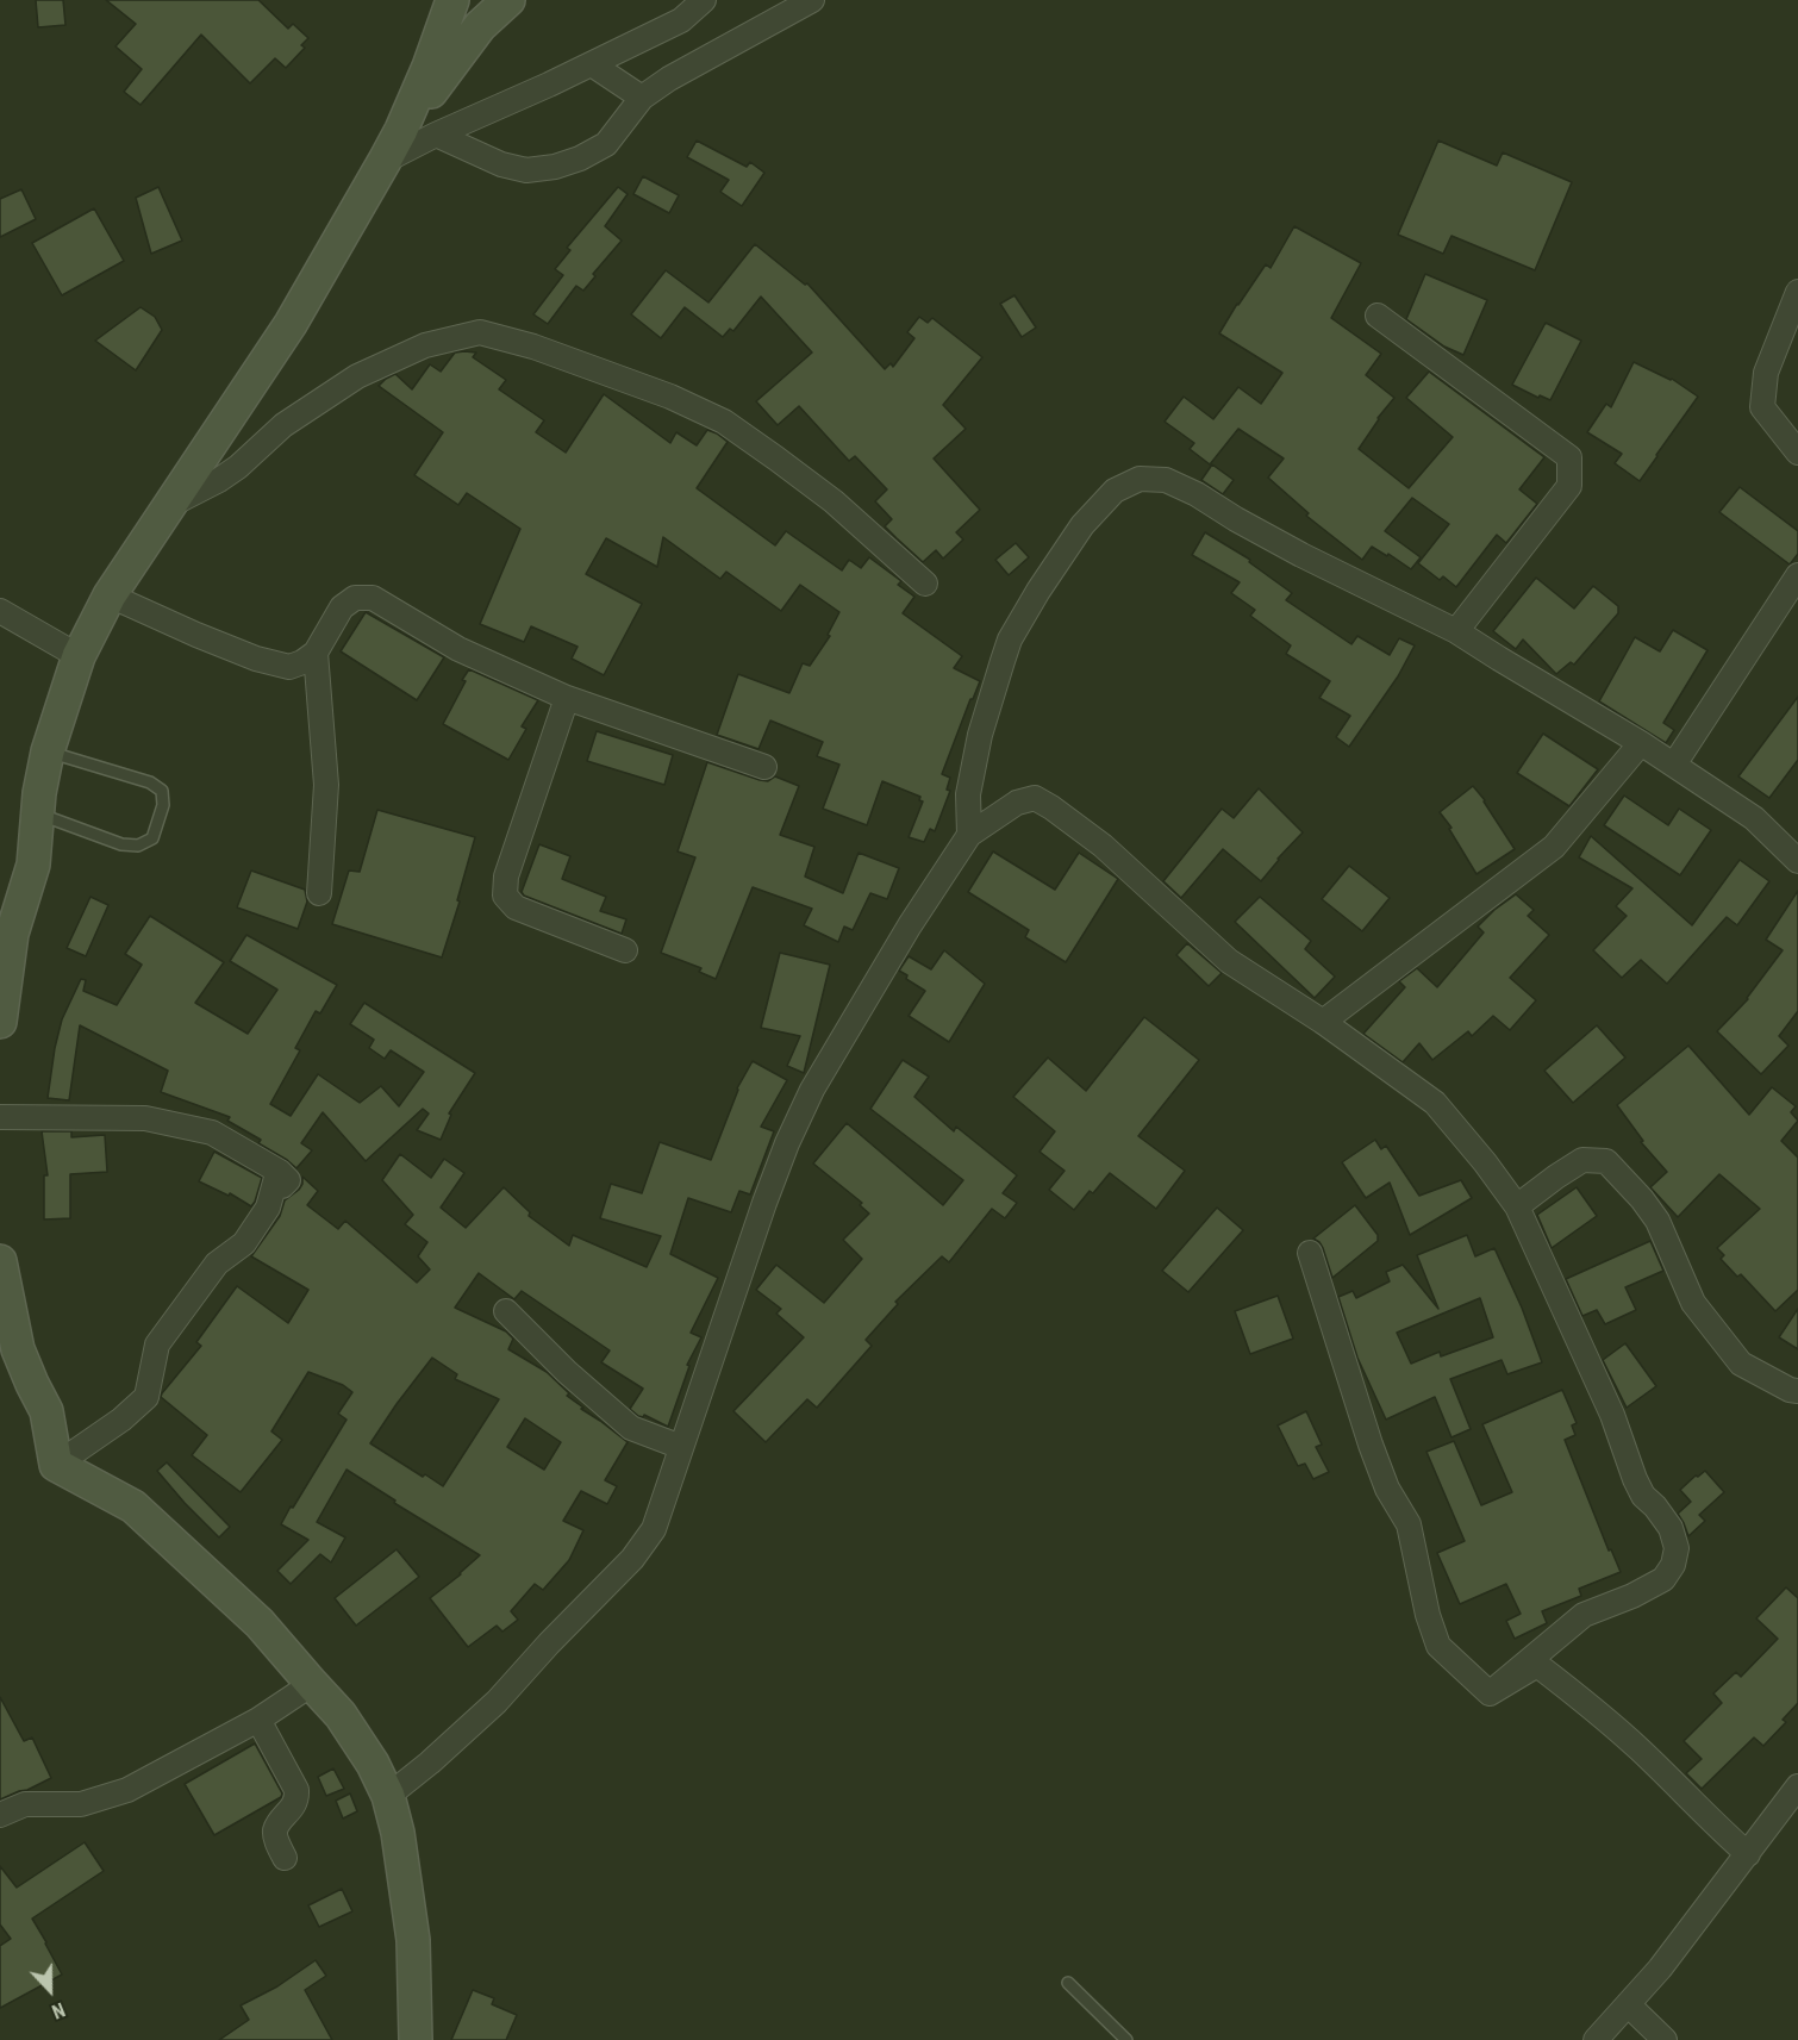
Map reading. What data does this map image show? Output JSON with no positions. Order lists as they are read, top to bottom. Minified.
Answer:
{"north":"bottom"}
